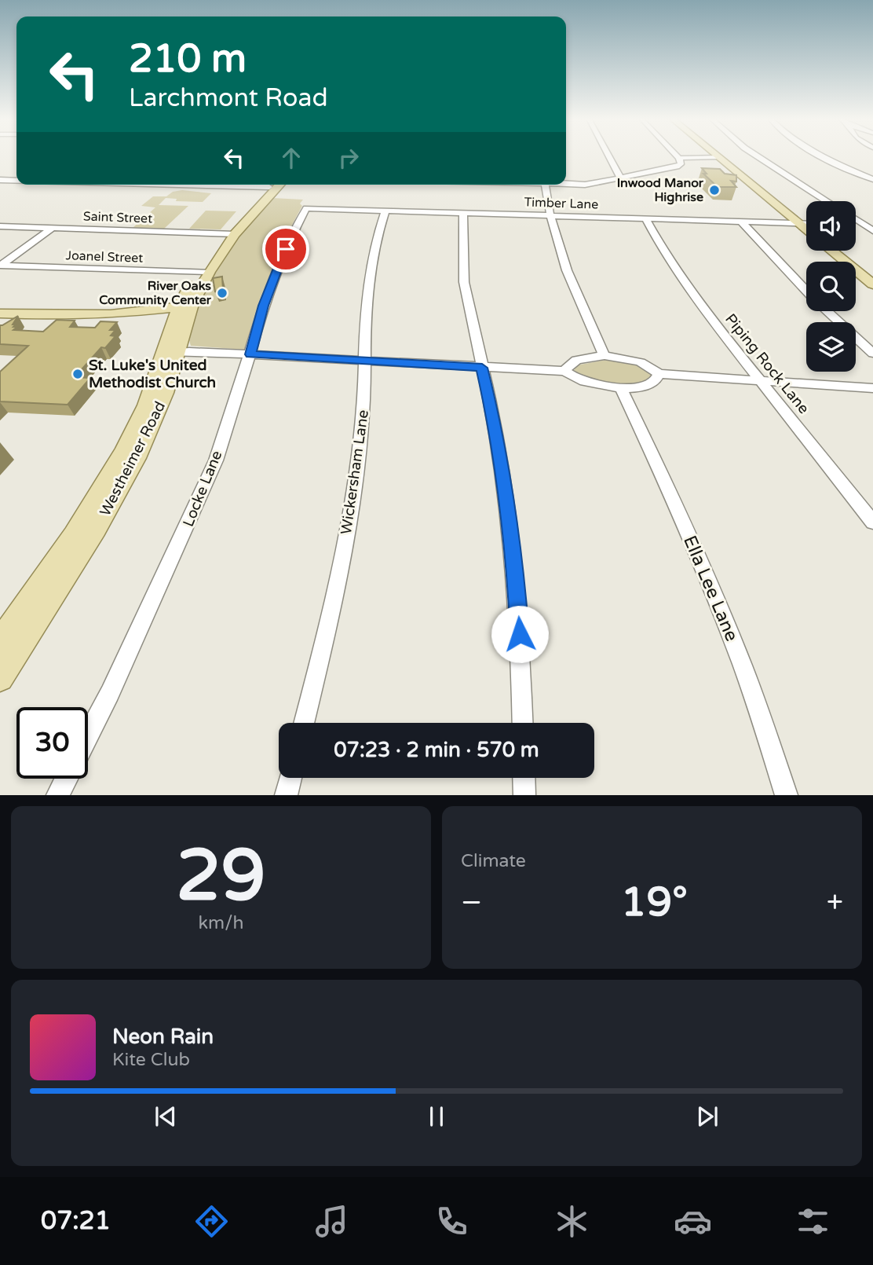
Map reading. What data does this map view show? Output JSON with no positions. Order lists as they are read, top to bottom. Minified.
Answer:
{"streets":{"main road":["Westheimer Road"],"street":["Timber Lane","Saint Street","Joanel Street","Piping Rock Lane","Wickersham Lane","Locke Lane","Ella Lee Lane"]},"crossings":[["Timber Lane","Piping Rock Lane"],["Timber Lane","Wickersham Lane"],["Timber Lane","Locke Lane"],["Saint Street","Westheimer Road"],["Joanel Street","Westheimer Road"]],"places":["Inwood Manor Highrise","River Oaks Community Center","St. Luke's United Methodist Church"],"page":{"turn":["210 m","Larchmont Road"],"limit":"30","trip":"07:23 · 2 min · 570 m","tile":[["29","km/h"],"Climate"],"heat":["−","19°","+"],"song":["Neon Rain","Kite Club"],"tabs":"07:21"}}
